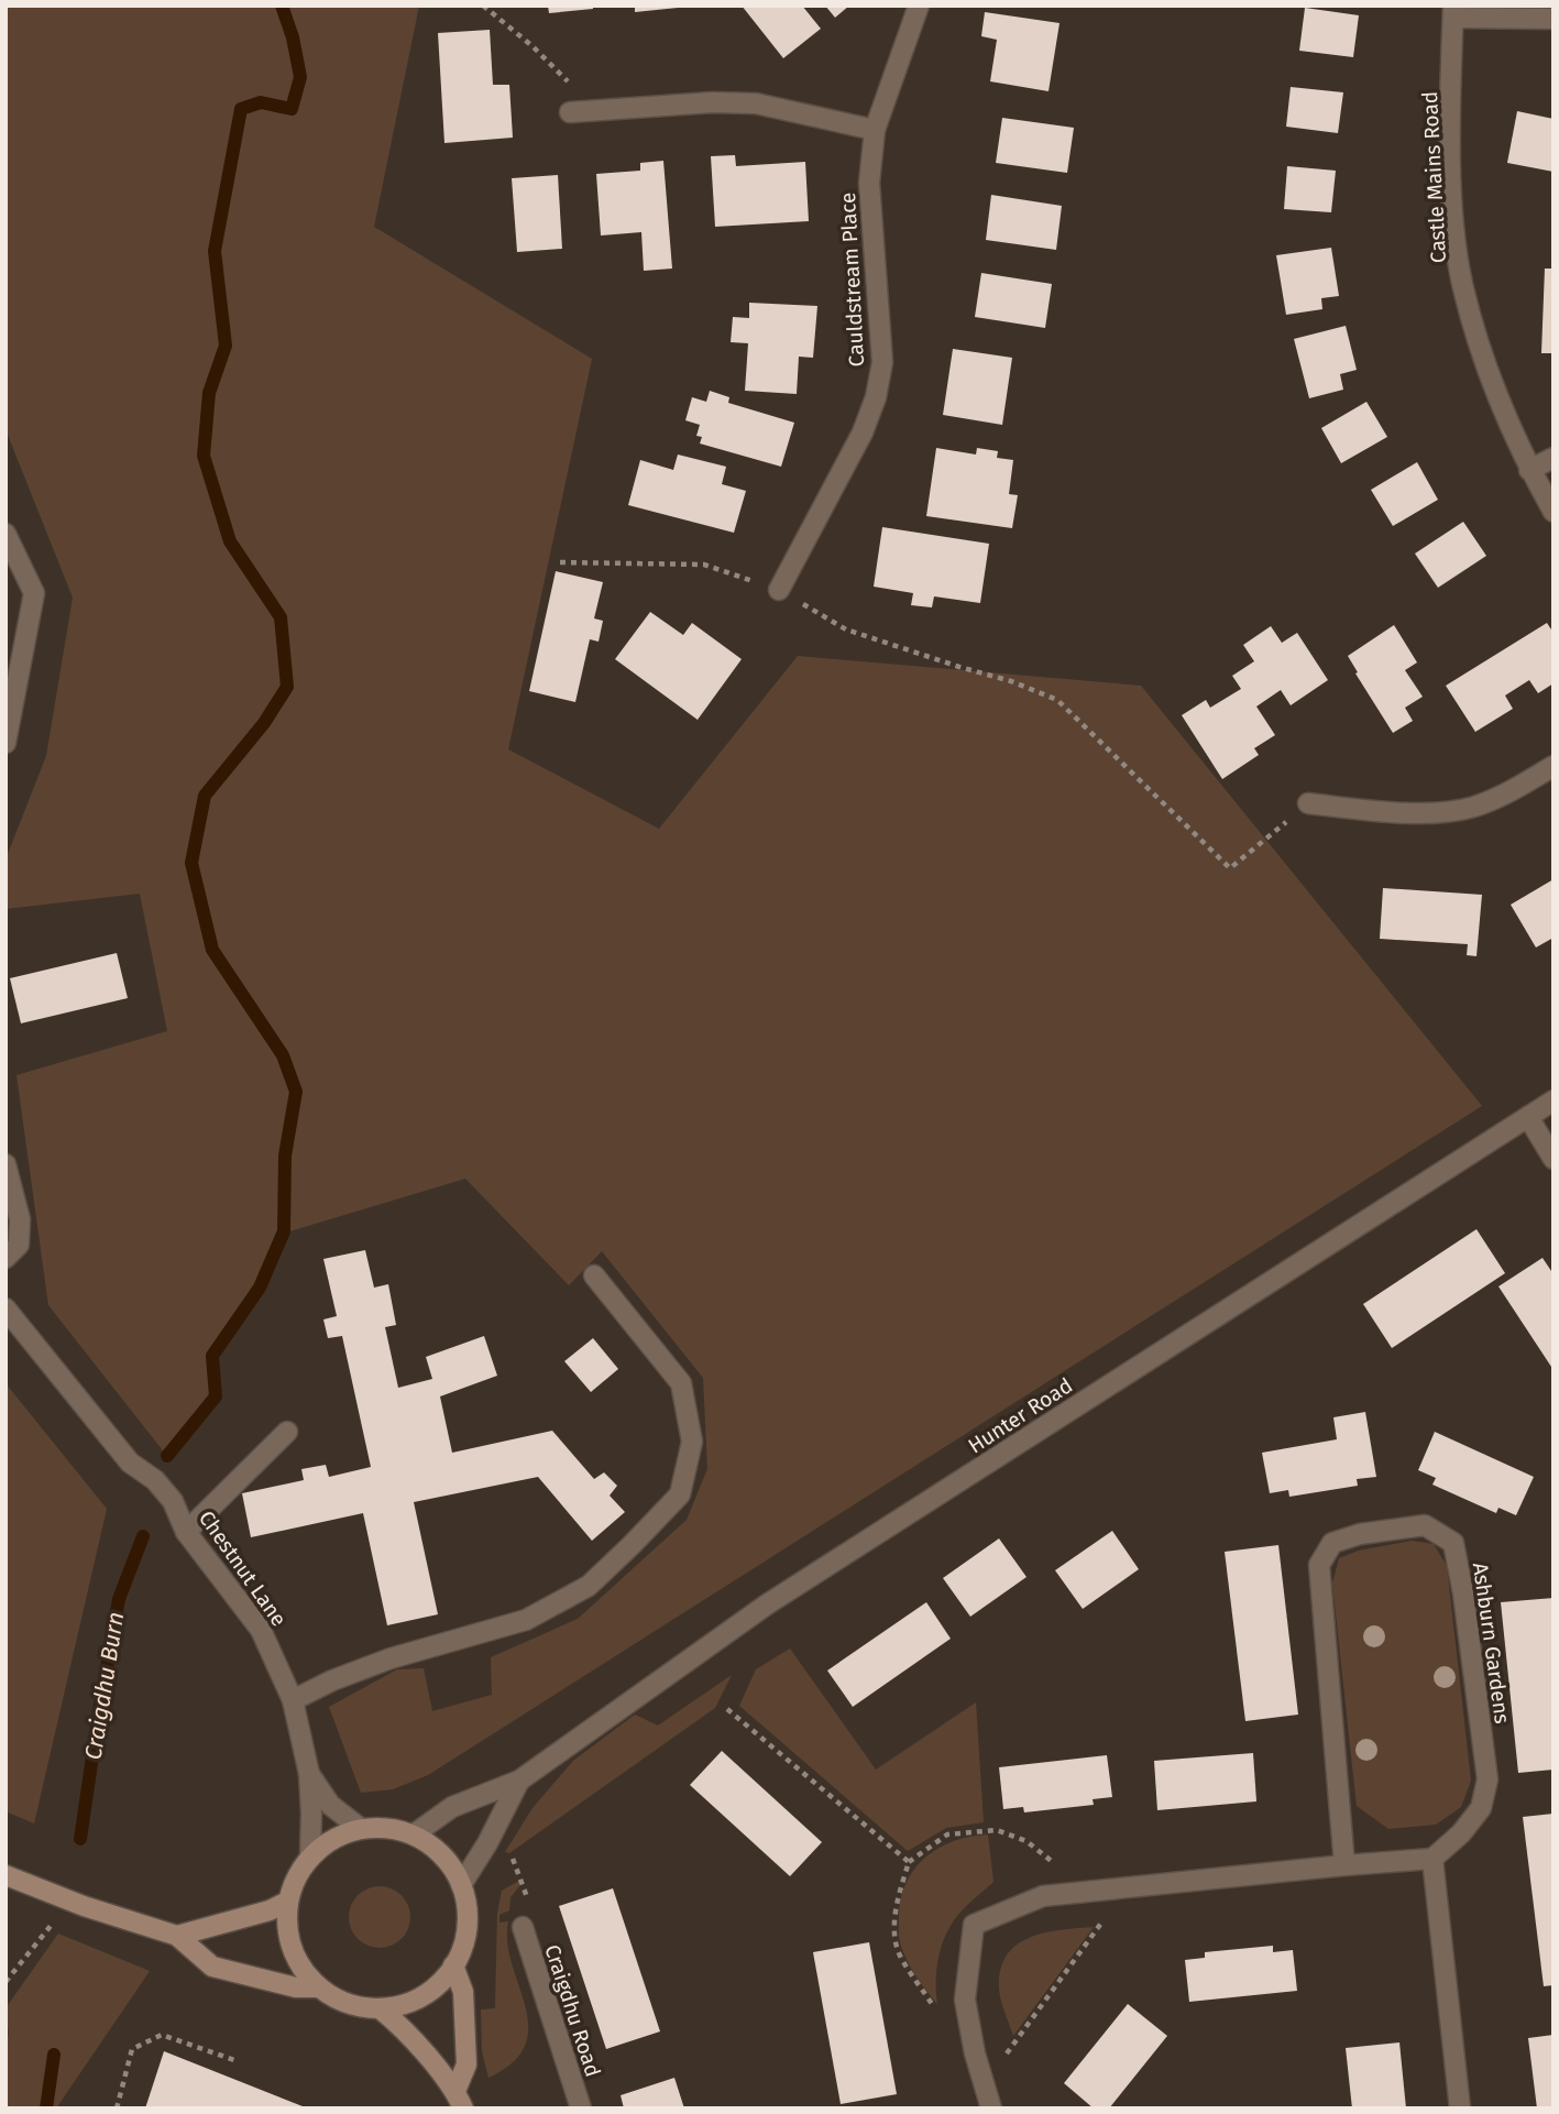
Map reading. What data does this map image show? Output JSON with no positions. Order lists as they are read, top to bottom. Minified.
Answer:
{"streets":{"street":["Castle Mains Road","Cauldstream Place","Hunter Road","Chestnut Lane","Ashburn Gardens","Craigdhu Road"]},"crossings":[["Hunter Road","Chestnut Lane"]],"water":["Craigdhu Burn"]}
